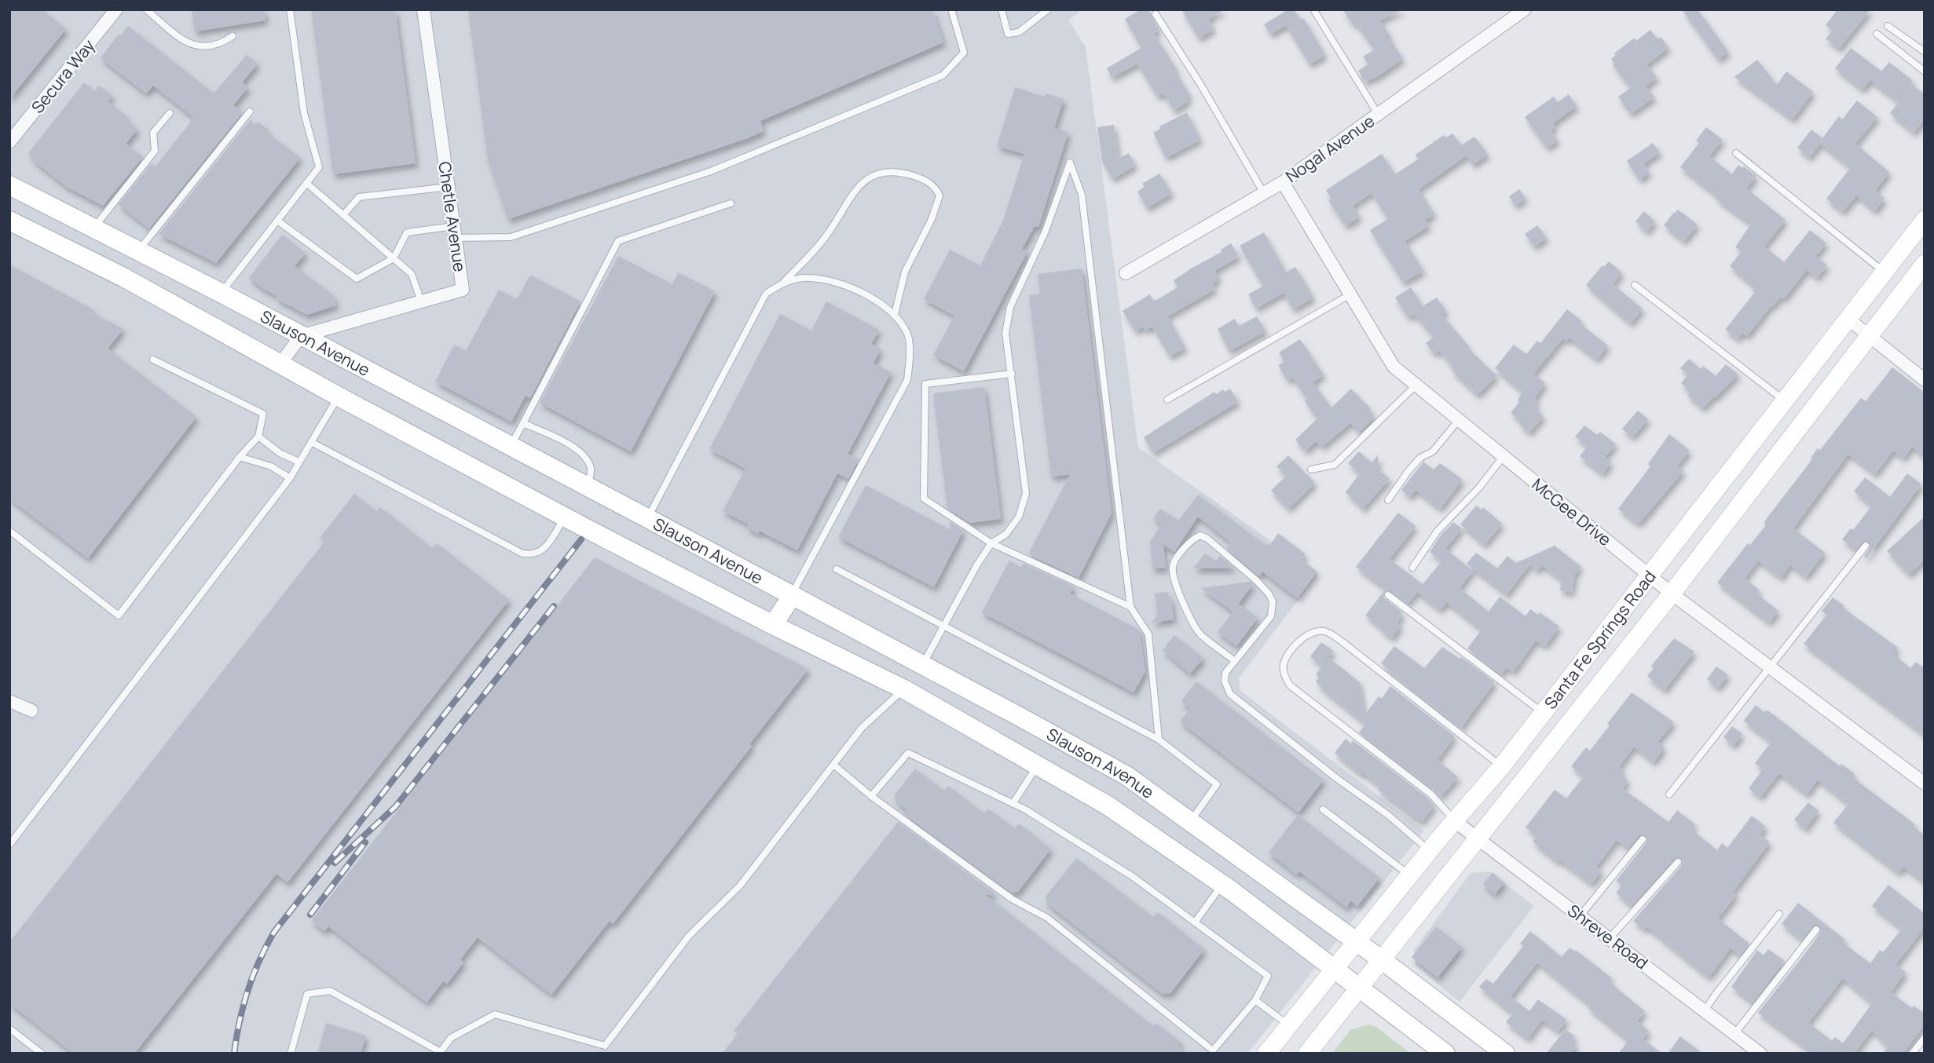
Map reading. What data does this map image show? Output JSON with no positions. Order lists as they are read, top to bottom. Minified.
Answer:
{"streets":{"main road":["Slauson Avenue","Santa Fe Springs Road"],"street":["Secura Way","Nogal Avenue","Chetle Avenue","McGee Drive","Shreve Road"]},"crossings":[["Nogal Avenue","McGee Drive"],["Chetle Avenue","Slauson Avenue"],["Slauson Avenue","Santa Fe Springs Road"],["McGee Drive","Santa Fe Springs Road"],["Santa Fe Springs Road","Shreve Road"]]}
